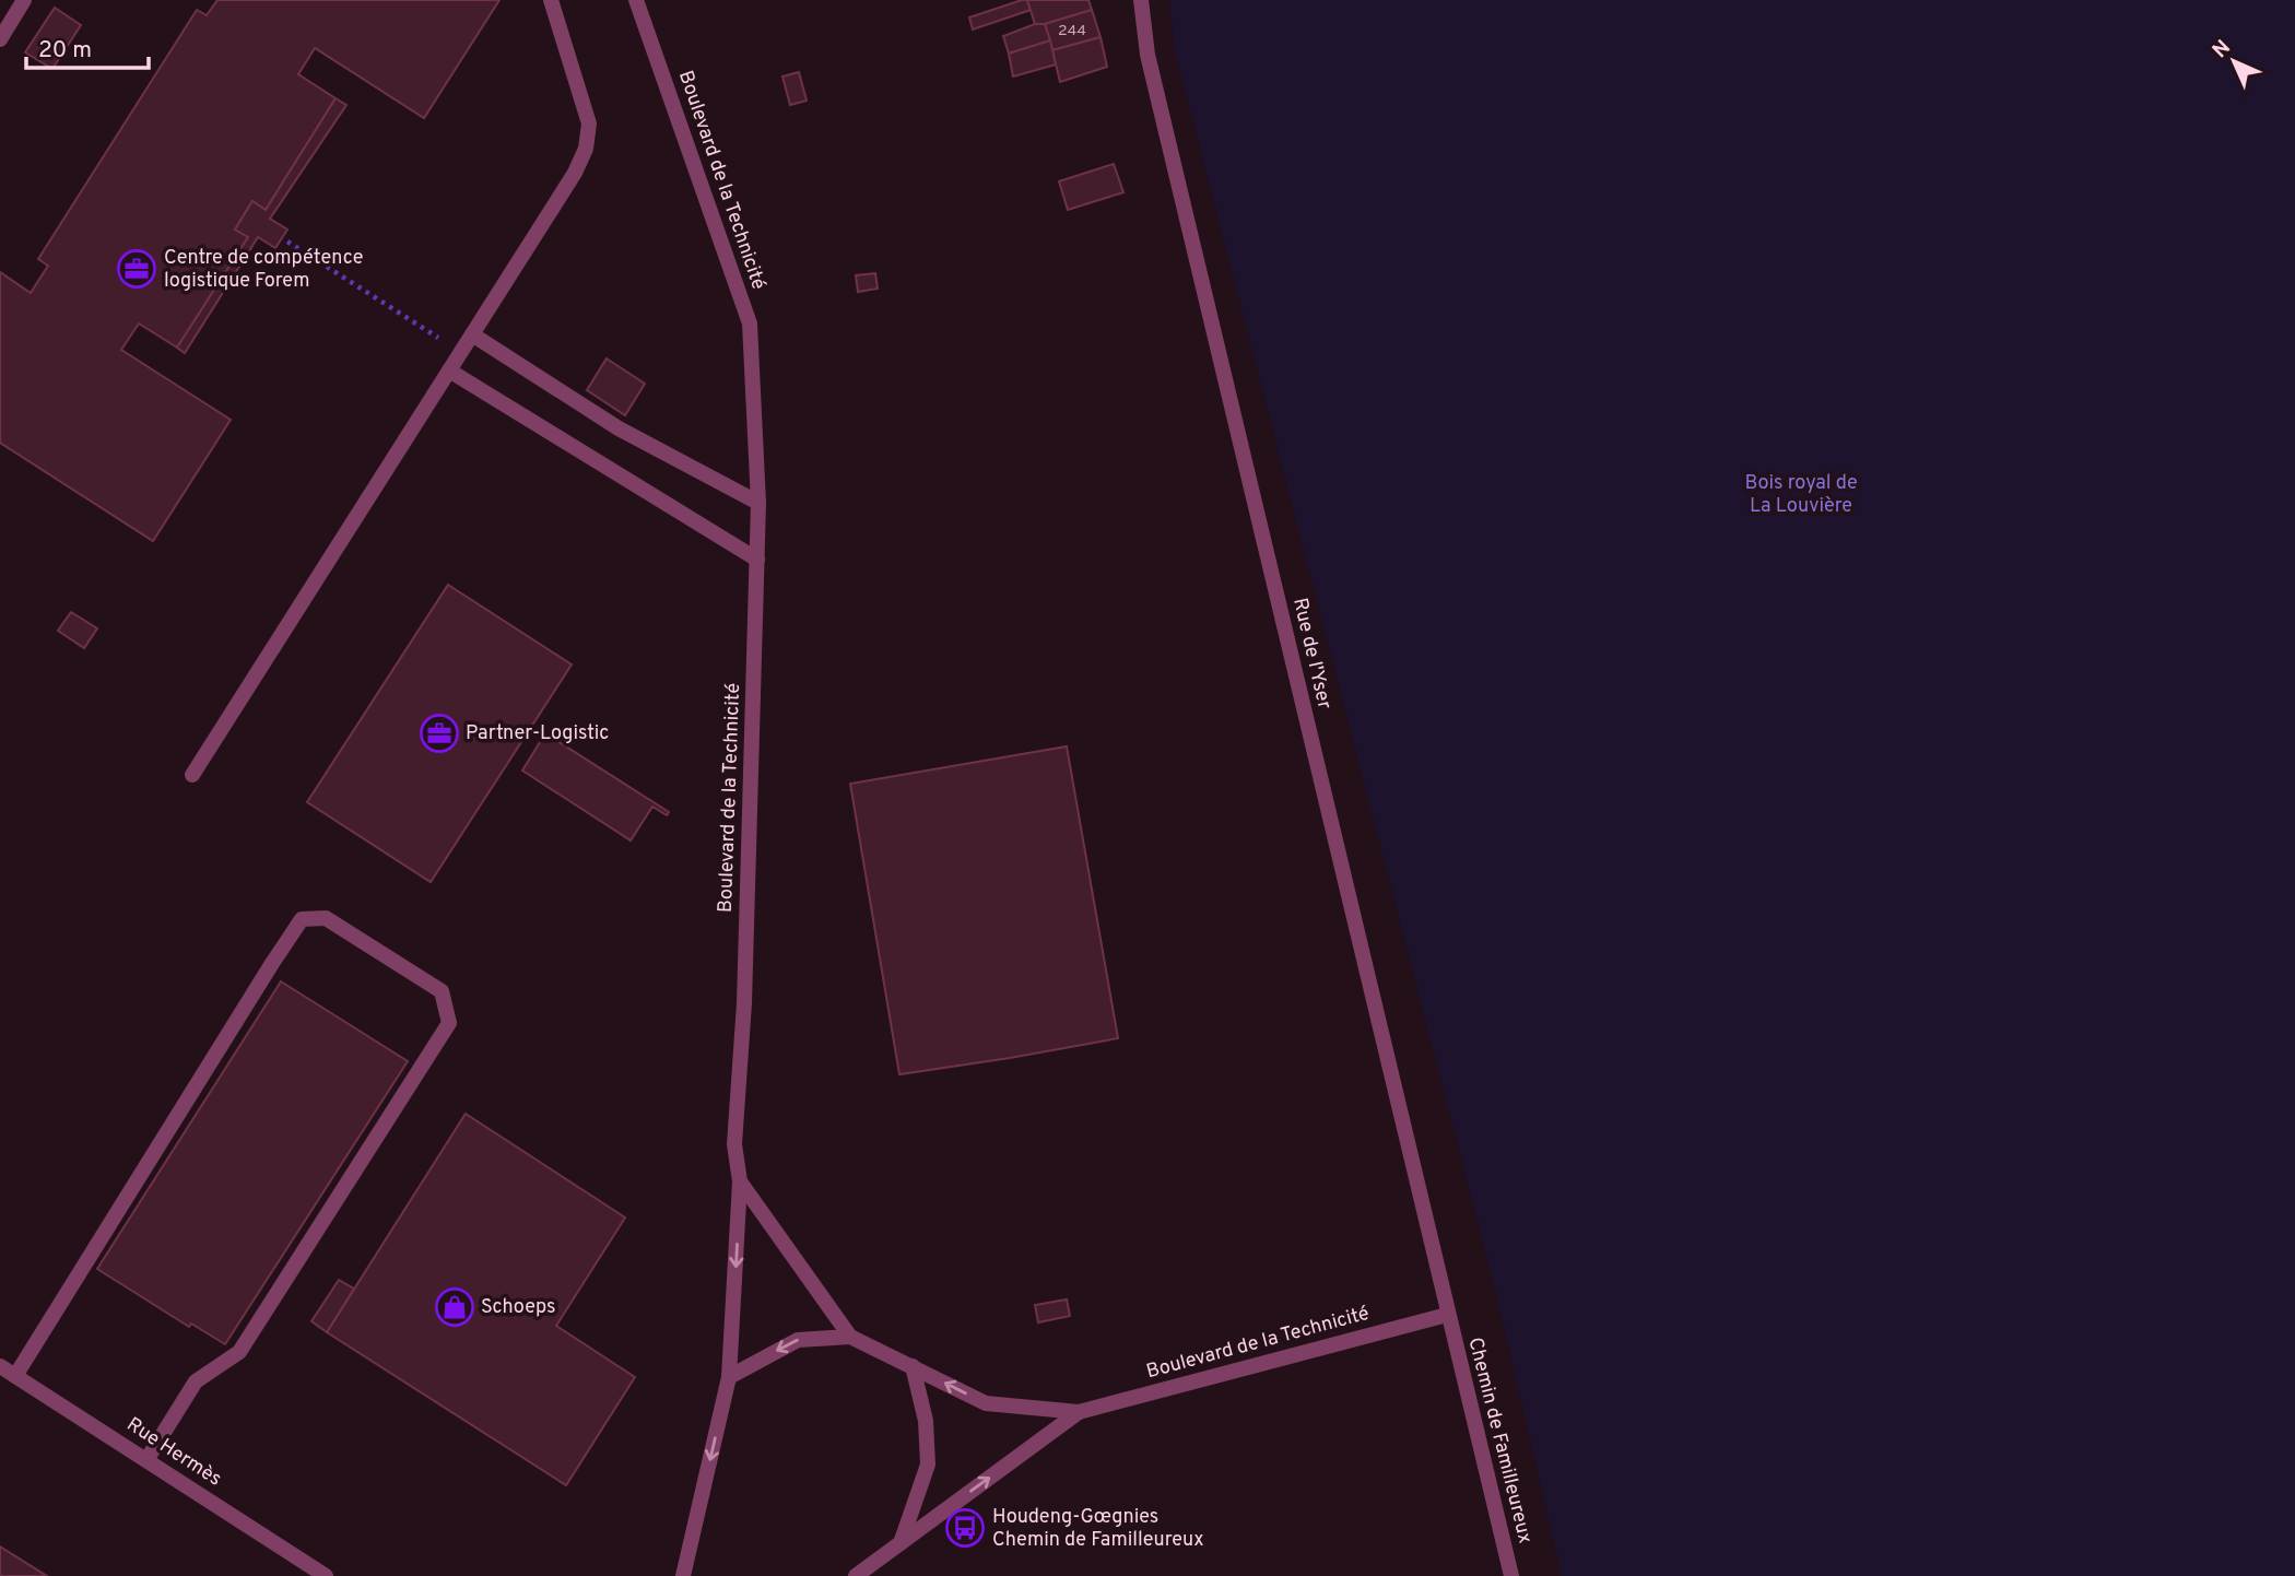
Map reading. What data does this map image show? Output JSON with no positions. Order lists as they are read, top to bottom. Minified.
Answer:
{"streets":{"street":["Boulevard de la Technicité","Rue de l'Yser","Chemin de Familleureux","Rue Hermès"]},"crossings":[["Boulevard de la Technicité","Rue de l'Yser"],["Boulevard de la Technicité","Chemin de Familleureux"],["Rue de l'Yser","Chemin de Familleureux"]],"parks":["Bois royal de La Louvière"],"places":{"office":["Centre de compétence logistique Forem","Partner-Logistic"],"shop":["Schoeps"],"bus stop":["Houdeng-Gœgnies Chemin de Familleureux"]},"house_numbers":["244"],"scale_bar":"20 m","north":"top left"}
